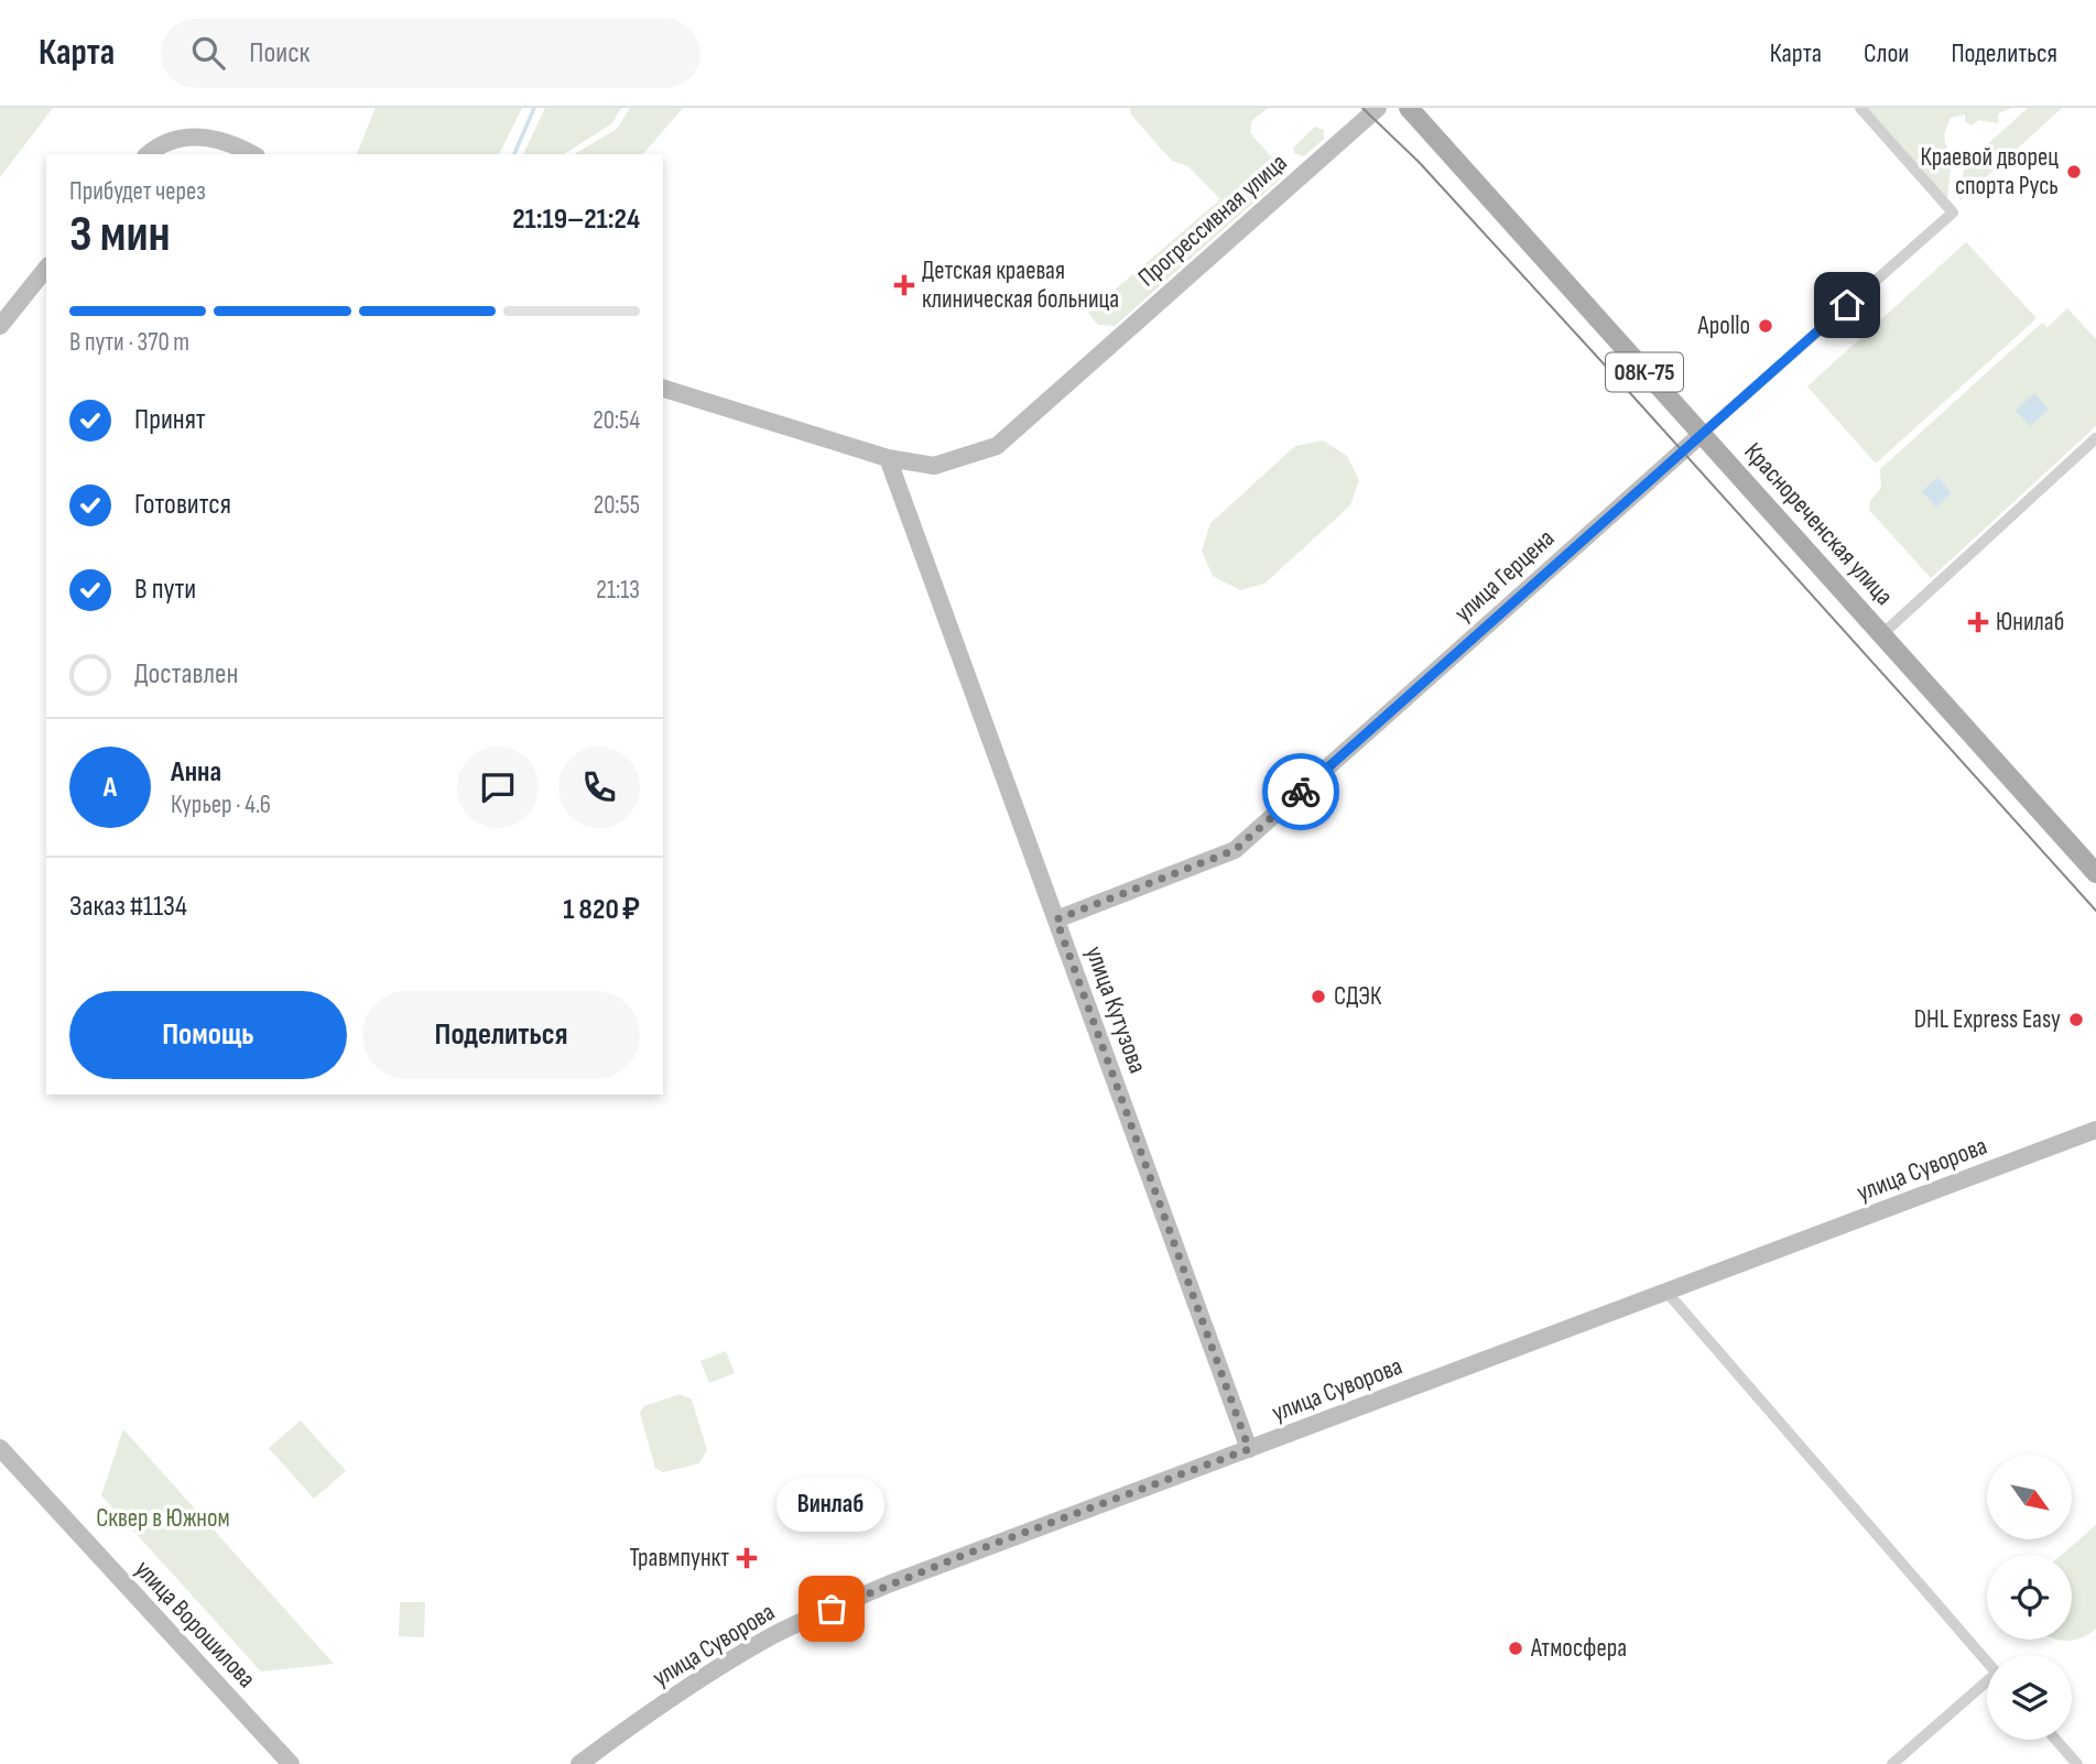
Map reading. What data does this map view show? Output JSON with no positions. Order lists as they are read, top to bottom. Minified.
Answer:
{"streets":{"main road":["08К-75","Краснореченская улица"],"street":["Прогрессивная улица","улица Герцена","улица Кутузова","улица Суворова","улица Ворошилова"]},"crossings":[["Прогрессивная улица","улица Кутузова"],["Краснореченская улица","улица Герцена"],["улица Герцена","улица Кутузова"],["улица Кутузова","улица Суворова"]],"parks":["Сквер в Южном"],"places":{"other":["Краевой дворец спорта Русь","Apollo","СДЭК","DHL Express Easy","Винлаб","Атмосфера"],"health":["Детская краевая клиническая больница","Юнилаб","Травмпункт"]},"north":"bottom right","page":{"header":"Карта","search":"Поиск","nav":["Карта","Слои","Поделиться"],"heading":["3 мин","Прибудет через","21:19–21:24"],"panel":["Анна","Курьер · 4.6","Заказ #1134","1 820 ₽"],"bar":"В пути · 370 m","list":[["Принят","20:54"],["Готовится","20:55"],["В пути","21:13"],"Доставлен"],"round":"А","buttons":["Помощь","Поделиться"],"bubble":"Винлаб"}}
